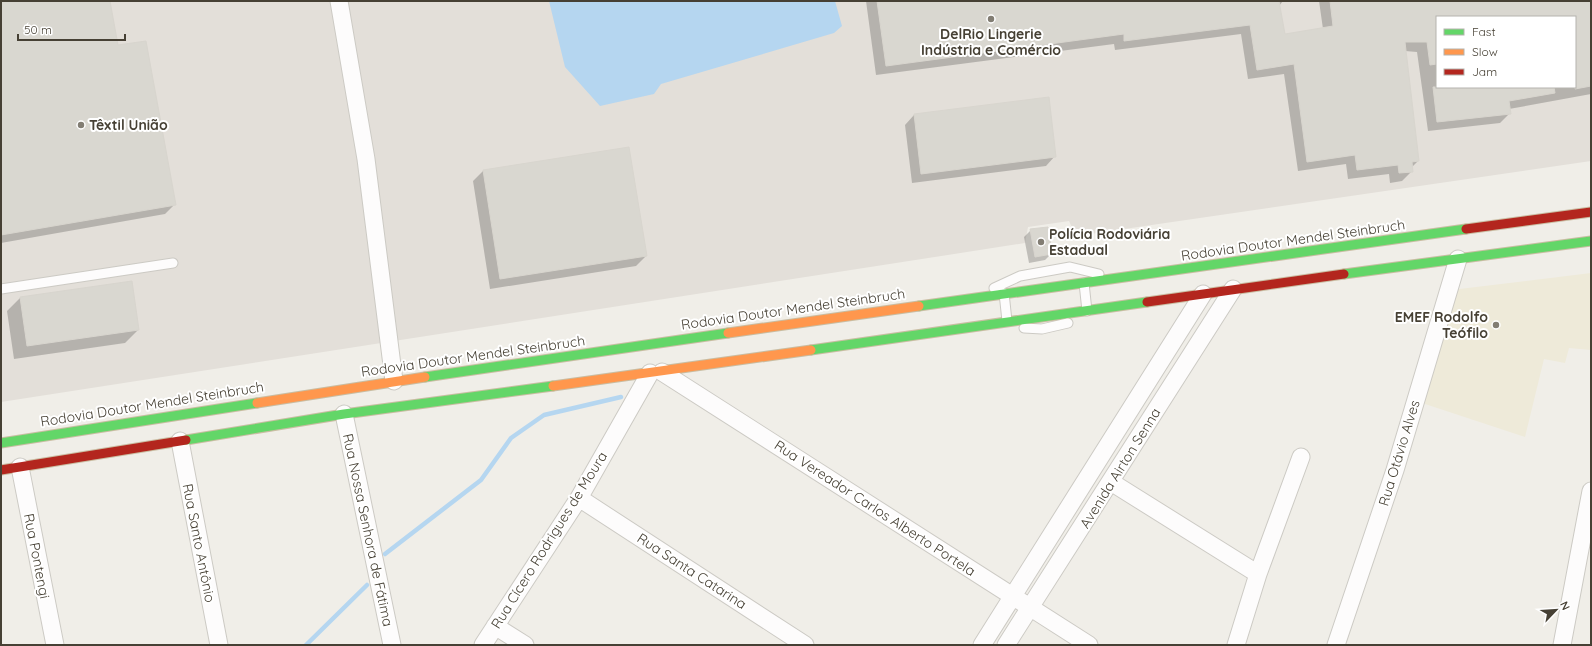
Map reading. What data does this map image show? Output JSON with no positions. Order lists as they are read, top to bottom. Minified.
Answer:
{"streets":{"highway":["Rodovia Doutor Mendel Steinbruch"],"street":["Rua Otávio Alves","Avenida Airton Senna","Rua Vereador Carlos Alberto Portela","Rua Nossa Senhora de Fátima","Rua Cícero Rodrigues de Moura","Rua Santo Antônio","Rua Pontengi","Rua Santa Catarina"]},"crossings":[["Avenida Airton Senna","Rua Vereador Carlos Alberto Portela"],["Rua Vereador Carlos Alberto Portela","Rua Cícero Rodrigues de Moura"],["Rua Cícero Rodrigues de Moura","Rua Santa Catarina"]],"places":["DelRio Lingerie Indústria e Comércio","Têxtil União","Polícia Rodoviária Estadual","EMEF Rodolfo Teófilo"],"legend":["Fast","Slow","Jam"],"scale_bar":"50 m","north":"top right"}
